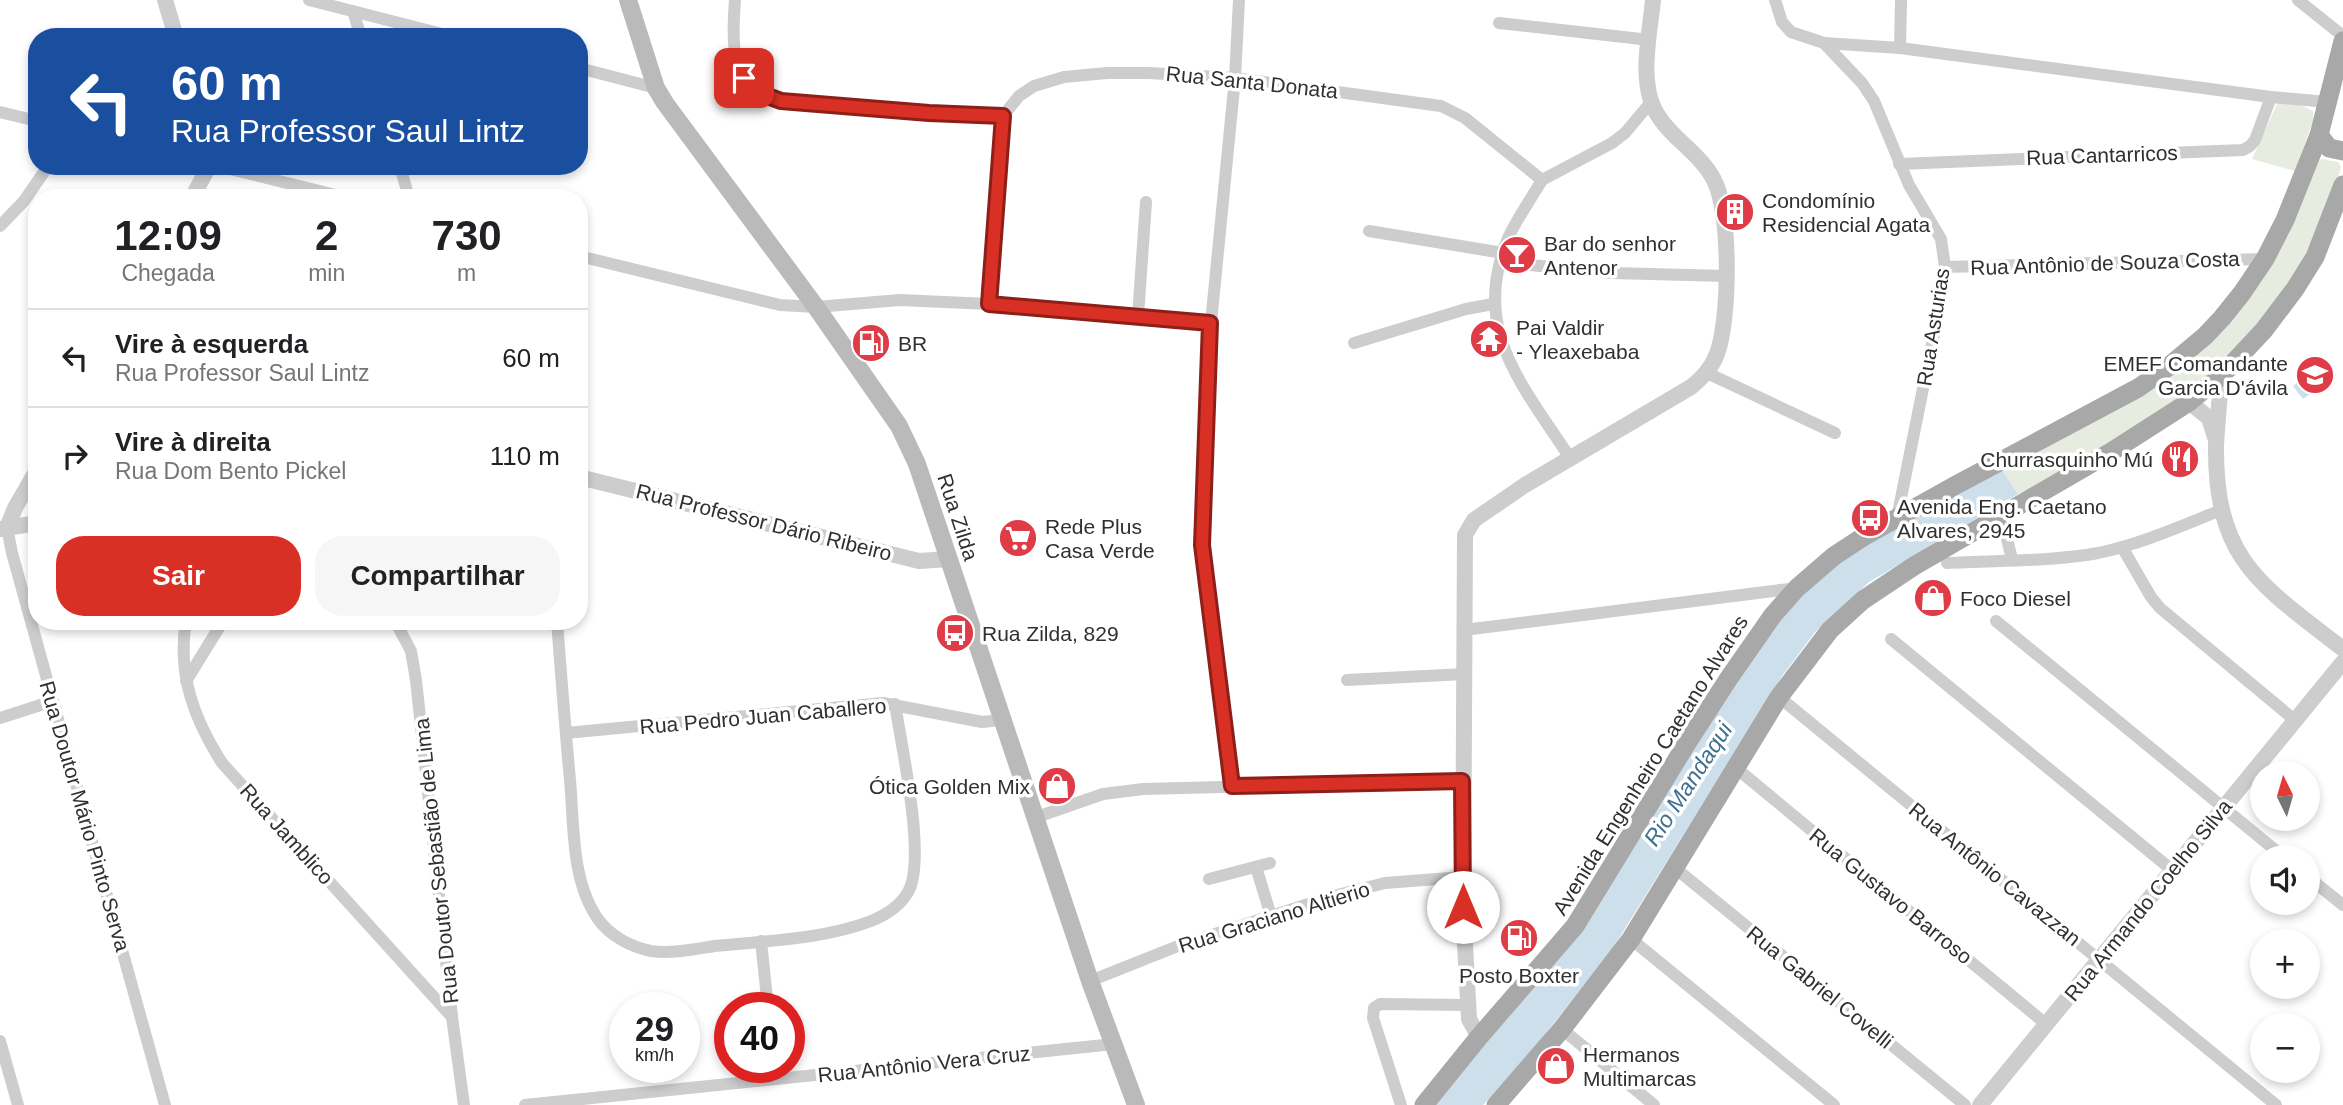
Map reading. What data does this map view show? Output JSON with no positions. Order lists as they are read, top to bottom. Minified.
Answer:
{"streets":{"main road":["Rua Zilda","Avenida Engenheiro Caetano Alvares"],"street":["Rua Santa Donata","Rua Cantarricos","Rua Antônio de Souza Costa","Rua Asturias","Rua Professor Dário Ribeiro","Rua Pedro Juan Caballero","Rua Doutor Mário Pinto Serva","Rua Jamblico","Rua Doutor Sebastião de Lima","Rua Antônio Cavazzan","Rua Gustavo Barroso","Rua Armando Coelho Silva","Rua Graciano Altierio","Rua Gabriel Covelli","Rua Antônio Vera Cruz"]},"crossings":[["Rua Cantarricos","Rua Asturias"],["Rua Antônio de Souza Costa","Rua Asturias"],["Rua Antônio de Souza Costa","Avenida Engenheiro Caetano Alvares"],["Rua Asturias","Avenida Engenheiro Caetano Alvares"],["Rua Zilda","Rua Professor Dário Ribeiro"],["Rua Zilda","Rua Pedro Juan Caballero"],["Rua Zilda","Rua Graciano Altierio"],["Rua Zilda","Rua Antônio Vera Cruz"],["Rua Jamblico","Rua Doutor Sebastião de Lima"],["Rua Antônio Cavazzan","Rua Armando Coelho Silva"],["Rua Gustavo Barroso","Rua Armando Coelho Silva"]],"water":["Rio Mandaqui"],"places":{"building":["Condomínio Residencial Agata"],"bar":["Bar do senhor Antenor"],"temple":["Pai Valdir - Yleaxebaba"],"fuel station":["BR","Posto Boxter"],"school or university":["EMEF Comandante Garcia D'ávila"],"restaurant":["Churrasquinho Mú"],"bus stop":["Avenida Eng. Caetano Alvares, 2945","Rua Zilda, 829"],"supermarket":["Rede Plus Casa Verde"],"shop":["Foco Diesel","Ótica Golden Mix","Hermanos Multimarcas"]},"north":"top","page":{"turn":["60 m","Rua Professor Saul Lintz"],"eta":["12:09","Chegada","2","min","730","m"],"list":[{"name":"Vire à esquerda","note":"Rua Professor Saul Lintz","value":"60 m"},{"name":"Vire à direita","note":"Rua Dom Bento Pickel","value":"110 m"}],"buttons":["Sair","Compartilhar"],"map_buttons":["+","−"],"speed":"29 km/h","limit":"40"}}
